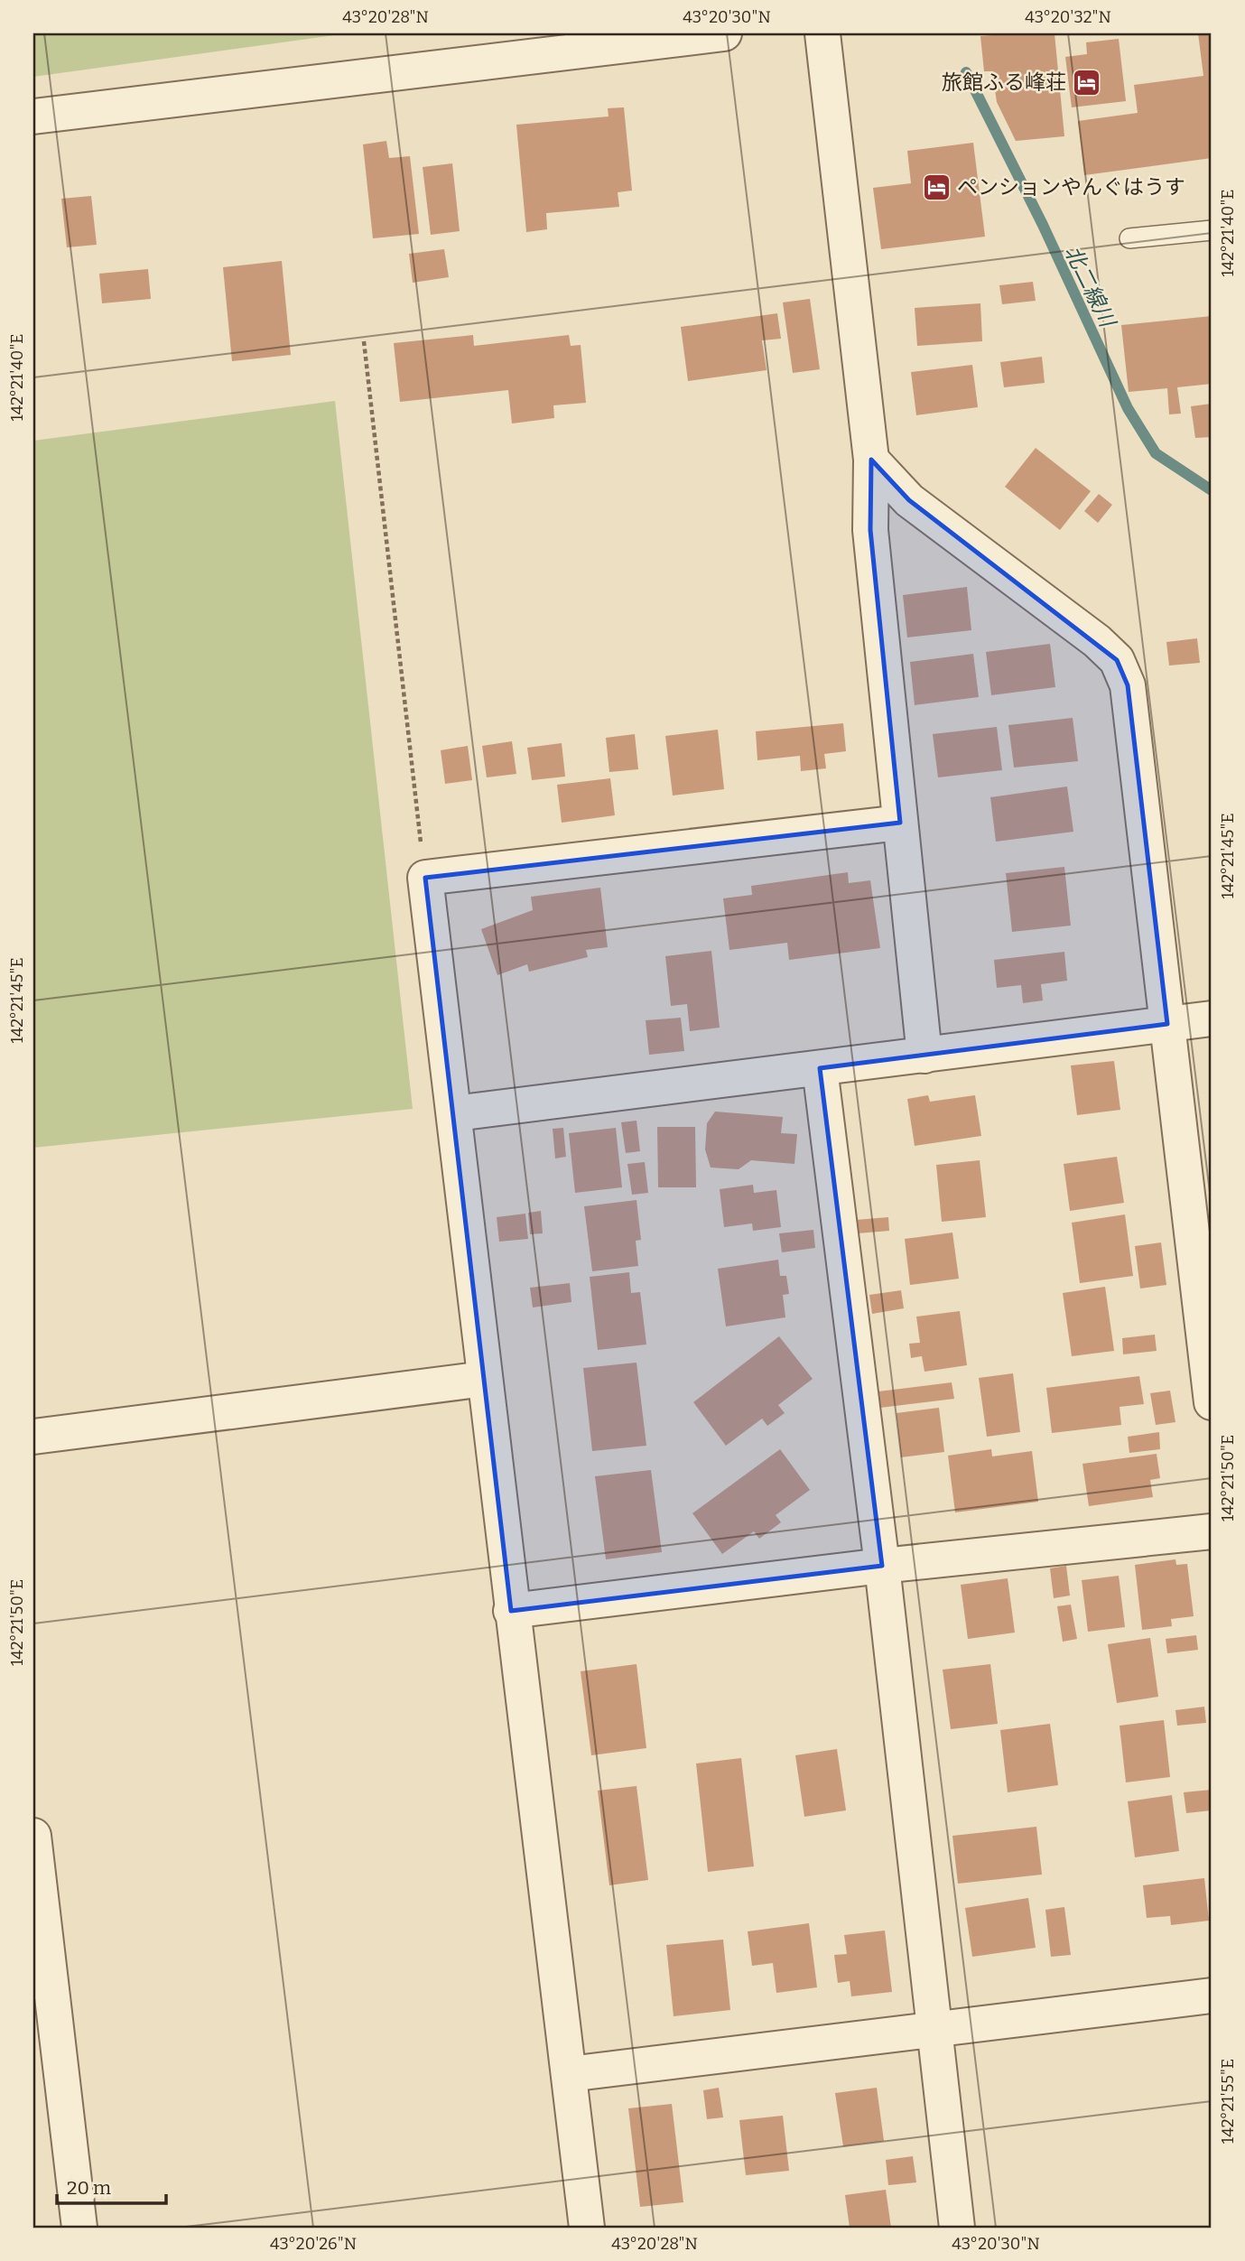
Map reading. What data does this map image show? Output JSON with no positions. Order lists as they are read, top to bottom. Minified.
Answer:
{"water":["北二線川"],"places":{"hotel":["旅館ふる峰荘","ペンションやんぐはうす"]},"scale_bar":"20 m","coordinates":["43°20'28\"N","43°20'30\"N","43°20'32\"N","142°21'40\"E","142°21'45\"E","142°21'50\"E","142°21'55\"E","43°20'26\"N"]}
